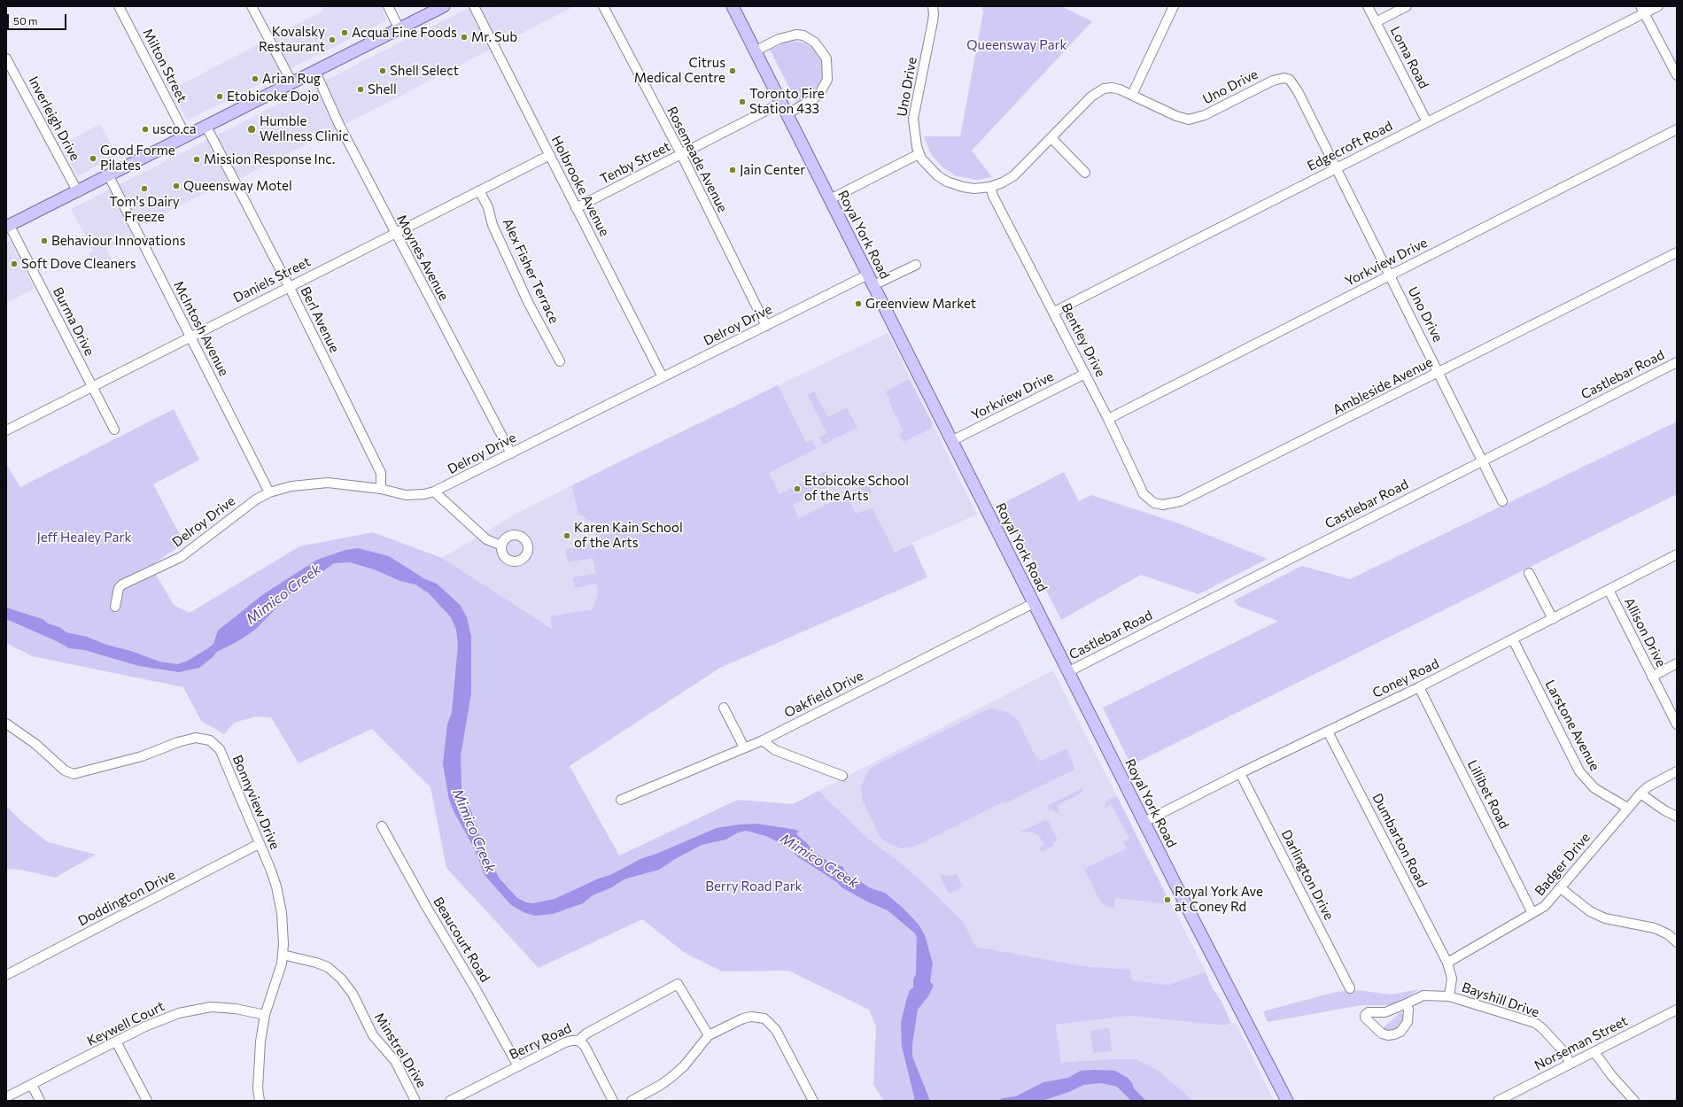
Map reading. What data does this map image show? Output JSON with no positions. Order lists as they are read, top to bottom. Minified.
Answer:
{"streets":{"main road":["Royal York Road"],"street":["Loma Road","Milton Street","Uno Drive","Inverleigh Drive","Edgecroft Road","Rosemeade Avenue","Tenby Street","Holbrooke Avenue","Moynes Avenue","Yorkview Drive","Alex Fisher Terrace","Daniels Street","Berl Avenue","Burma Drive","Delroy Drive","McIntosh Avenue","Bentley Drive","Castlebar Road","Ambleside Avenue","Allison Drive","Coney Road","Oakfield Drive","Larstone Avenue","Lillibet Road","Bonnyview Drive","Dumbarton Road","Badger Drive","Darlington Drive","Doddington Drive","Beaucourt Road","Bayshill Drive","Keywell Court","Berry Road","Norseman Street","Minstrel Drive"]},"crossings":[["Loma Road","Edgecroft Road"],["Uno Drive","Edgecroft Road"],["Uno Drive","Yorkview Drive"],["Uno Drive","Bentley Drive"],["Uno Drive","Castlebar Road"],["Uno Drive","Ambleside Avenue"],["Edgecroft Road","Bentley Drive"],["Rosemeade Avenue","Tenby Street"],["Rosemeade Avenue","Delroy Drive"],["Tenby Street","Holbrooke Avenue"],["Tenby Street","Royal York Road"],["Holbrooke Avenue","Daniels Street"],["Holbrooke Avenue","Delroy Drive"],["Royal York Road","Yorkview Drive"],["Royal York Road","Delroy Drive"],["Royal York Road","Castlebar Road"],["Royal York Road","Coney Road"],["Royal York Road","Oakfield Drive"],["Moynes Avenue","Daniels Street"],["Moynes Avenue","Delroy Drive"],["Yorkview Drive","Bentley Drive"],["Alex Fisher Terrace","Daniels Street"],["Daniels Street","Berl Avenue"],["Daniels Street","Burma Drive"],["Daniels Street","McIntosh Avenue"],["Berl Avenue","Delroy Drive"],["Delroy Drive","McIntosh Avenue"],["Bentley Drive","Ambleside Avenue"],["Allison Drive","Coney Road"],["Coney Road","Larstone Avenue"],["Coney Road","Lillibet Road"],["Coney Road","Dumbarton Road"],["Coney Road","Darlington Drive"],["Larstone Avenue","Badger Drive"],["Lillibet Road","Badger Drive"],["Bonnyview Drive","Doddington Drive"],["Bonnyview Drive","Keywell Court"],["Bonnyview Drive","Minstrel Drive"],["Dumbarton Road","Badger Drive"],["Beaucourt Road","Berry Road"],["Bayshill Drive","Norseman Street"]],"water":["Mimico Creek"],"parks":["Queensway Park","Jeff Healey Park","Berry Road Park"],"places":["Acqua Fine Foods","Mr. Sub","Kovalsky Restaurant","Shell Select","Citrus Medical Centre","Arian Rug","Shell","Etobicoke Dojo","Toronto Fire Station 433","usco.ca","Humble Wellness Clinic","Good Forme Pilates","Mission Response Inc.","Jain Center","Queensway Motel","Tom's Dairy Freeze","Behaviour Innovations","Soft Dove Cleaners","Greenview Market","Etobicoke School of the Arts","Karen Kain School of the Arts","Royal York Ave at Coney Rd"],"scale_bar":"50 m"}
